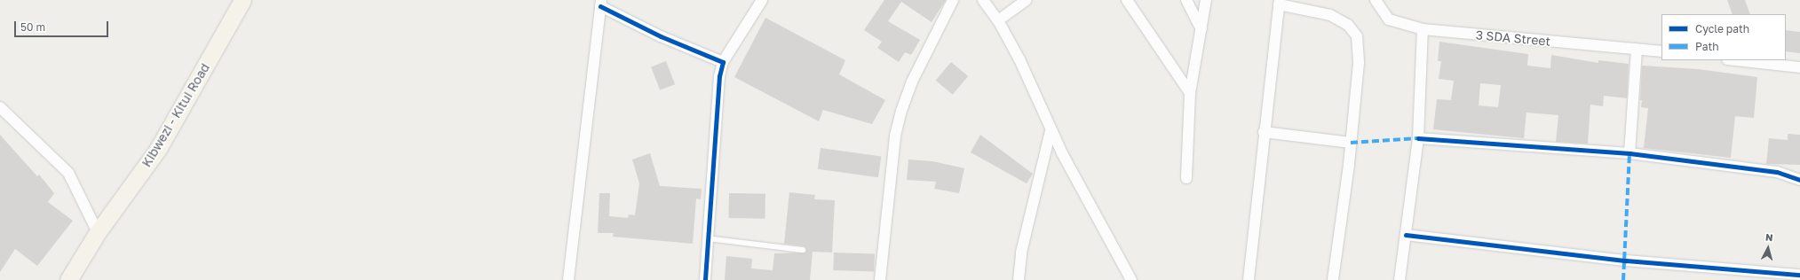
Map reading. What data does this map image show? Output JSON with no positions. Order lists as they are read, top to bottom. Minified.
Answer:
{"streets":{"main road":["Kibwezi - Kitui Road"],"street":["3 SDA Street"]},"legend":["Cycle path","Path"],"scale_bar":"50 m","north":"top"}
